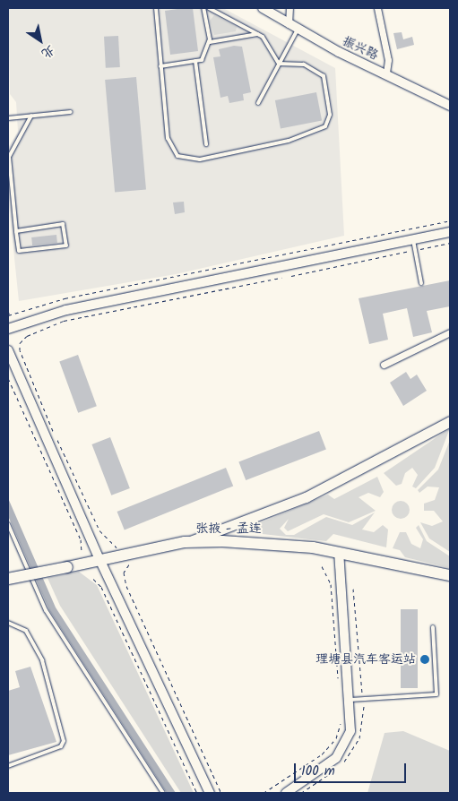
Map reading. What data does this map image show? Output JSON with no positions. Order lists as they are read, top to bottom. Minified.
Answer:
{"streets":{"highway":["张掖 - 孟连"],"street":["振兴路"]},"places":["理塘县汽车客运站"],"scale_bar":"100 m","north":"bottom right"}
